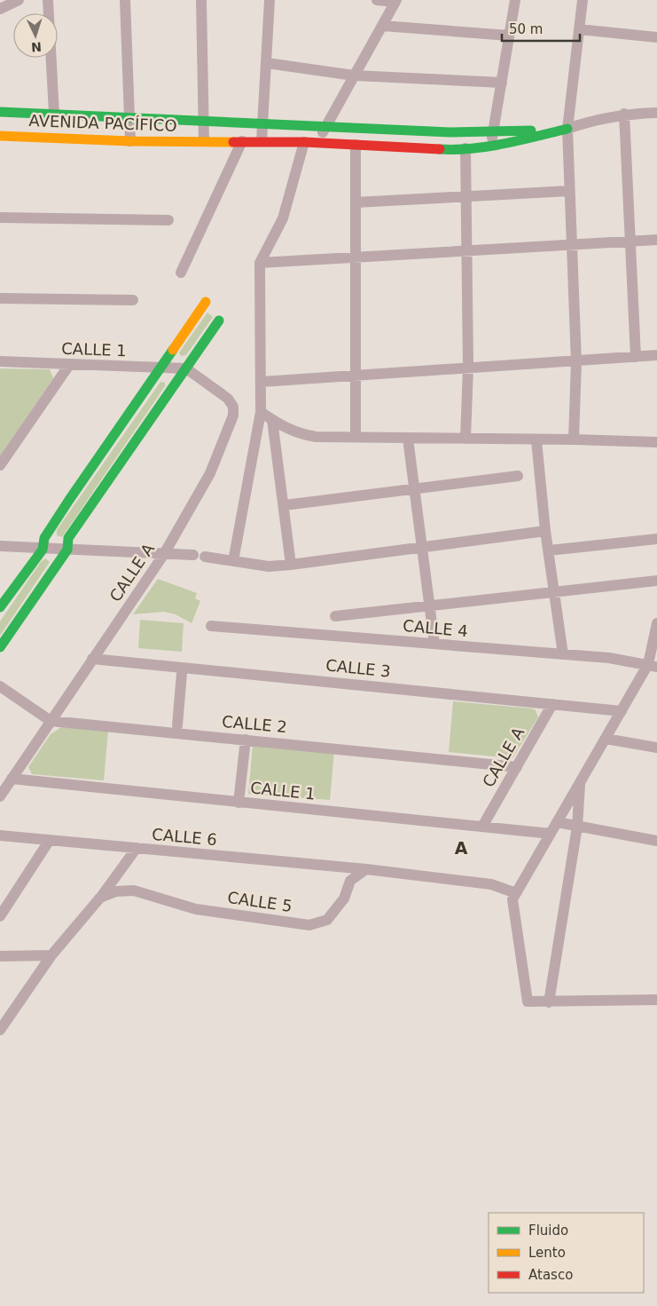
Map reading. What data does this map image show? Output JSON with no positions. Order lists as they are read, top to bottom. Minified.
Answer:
{"streets":{"street":["AVENIDA PACÍFICO","CALLE 1","CALLE A","CALLE 4","CALLE 3","CALLE 2","CALLE 6","CALLE 5"]},"crossings":[["CALLE 1","CALLE A"],["CALLE A","CALLE 3"],["CALLE A","CALLE 2"],["CALLE 6","CALLE 5"]],"districts":["A"],"legend":["Fluido","Lento","Atasco"],"scale_bar":"50 m","north":"bottom"}
